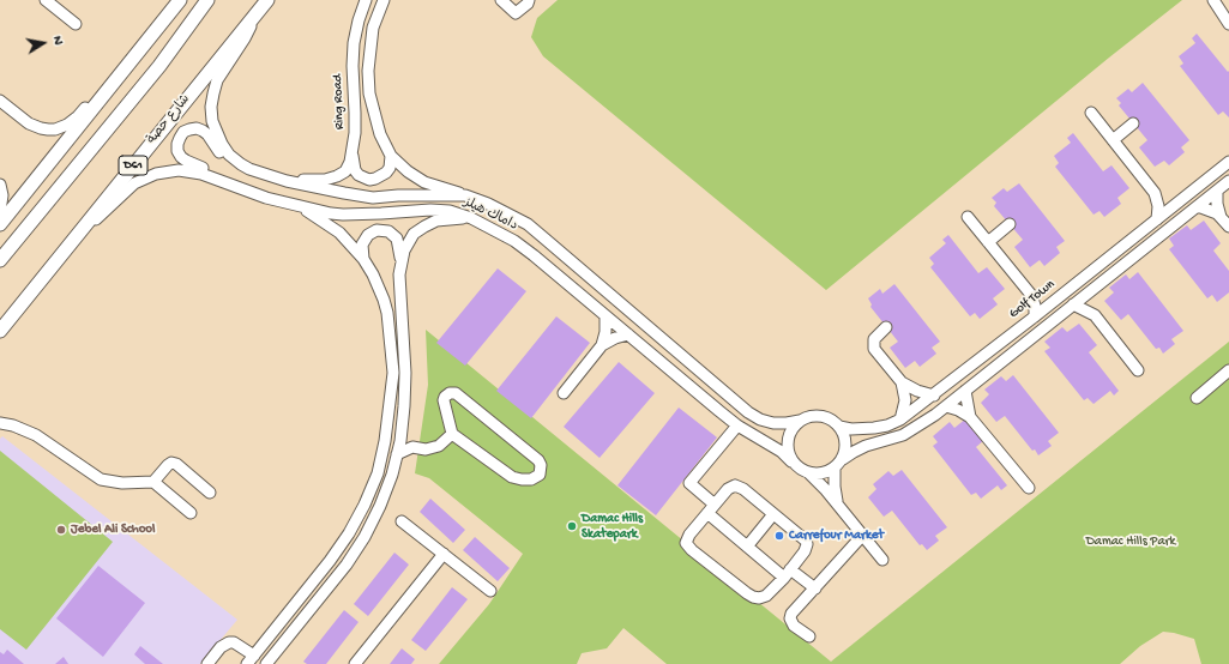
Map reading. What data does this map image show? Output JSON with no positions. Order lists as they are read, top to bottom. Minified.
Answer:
{"streets":{"main road":["شارع حصة","D61"],"street":["Ring Road","داماك هيلز","Golf Town"]},"crossings":[["Ring Road","داماك هيلز"],["شارع حصة","داماك هيلز"],["داماك هيلز","Golf Town"]],"parks":["Damac Hills Park"],"places":["Damac Hills Skatepark","Jebel Ali School","Carrefour Market"],"north":"right"}
